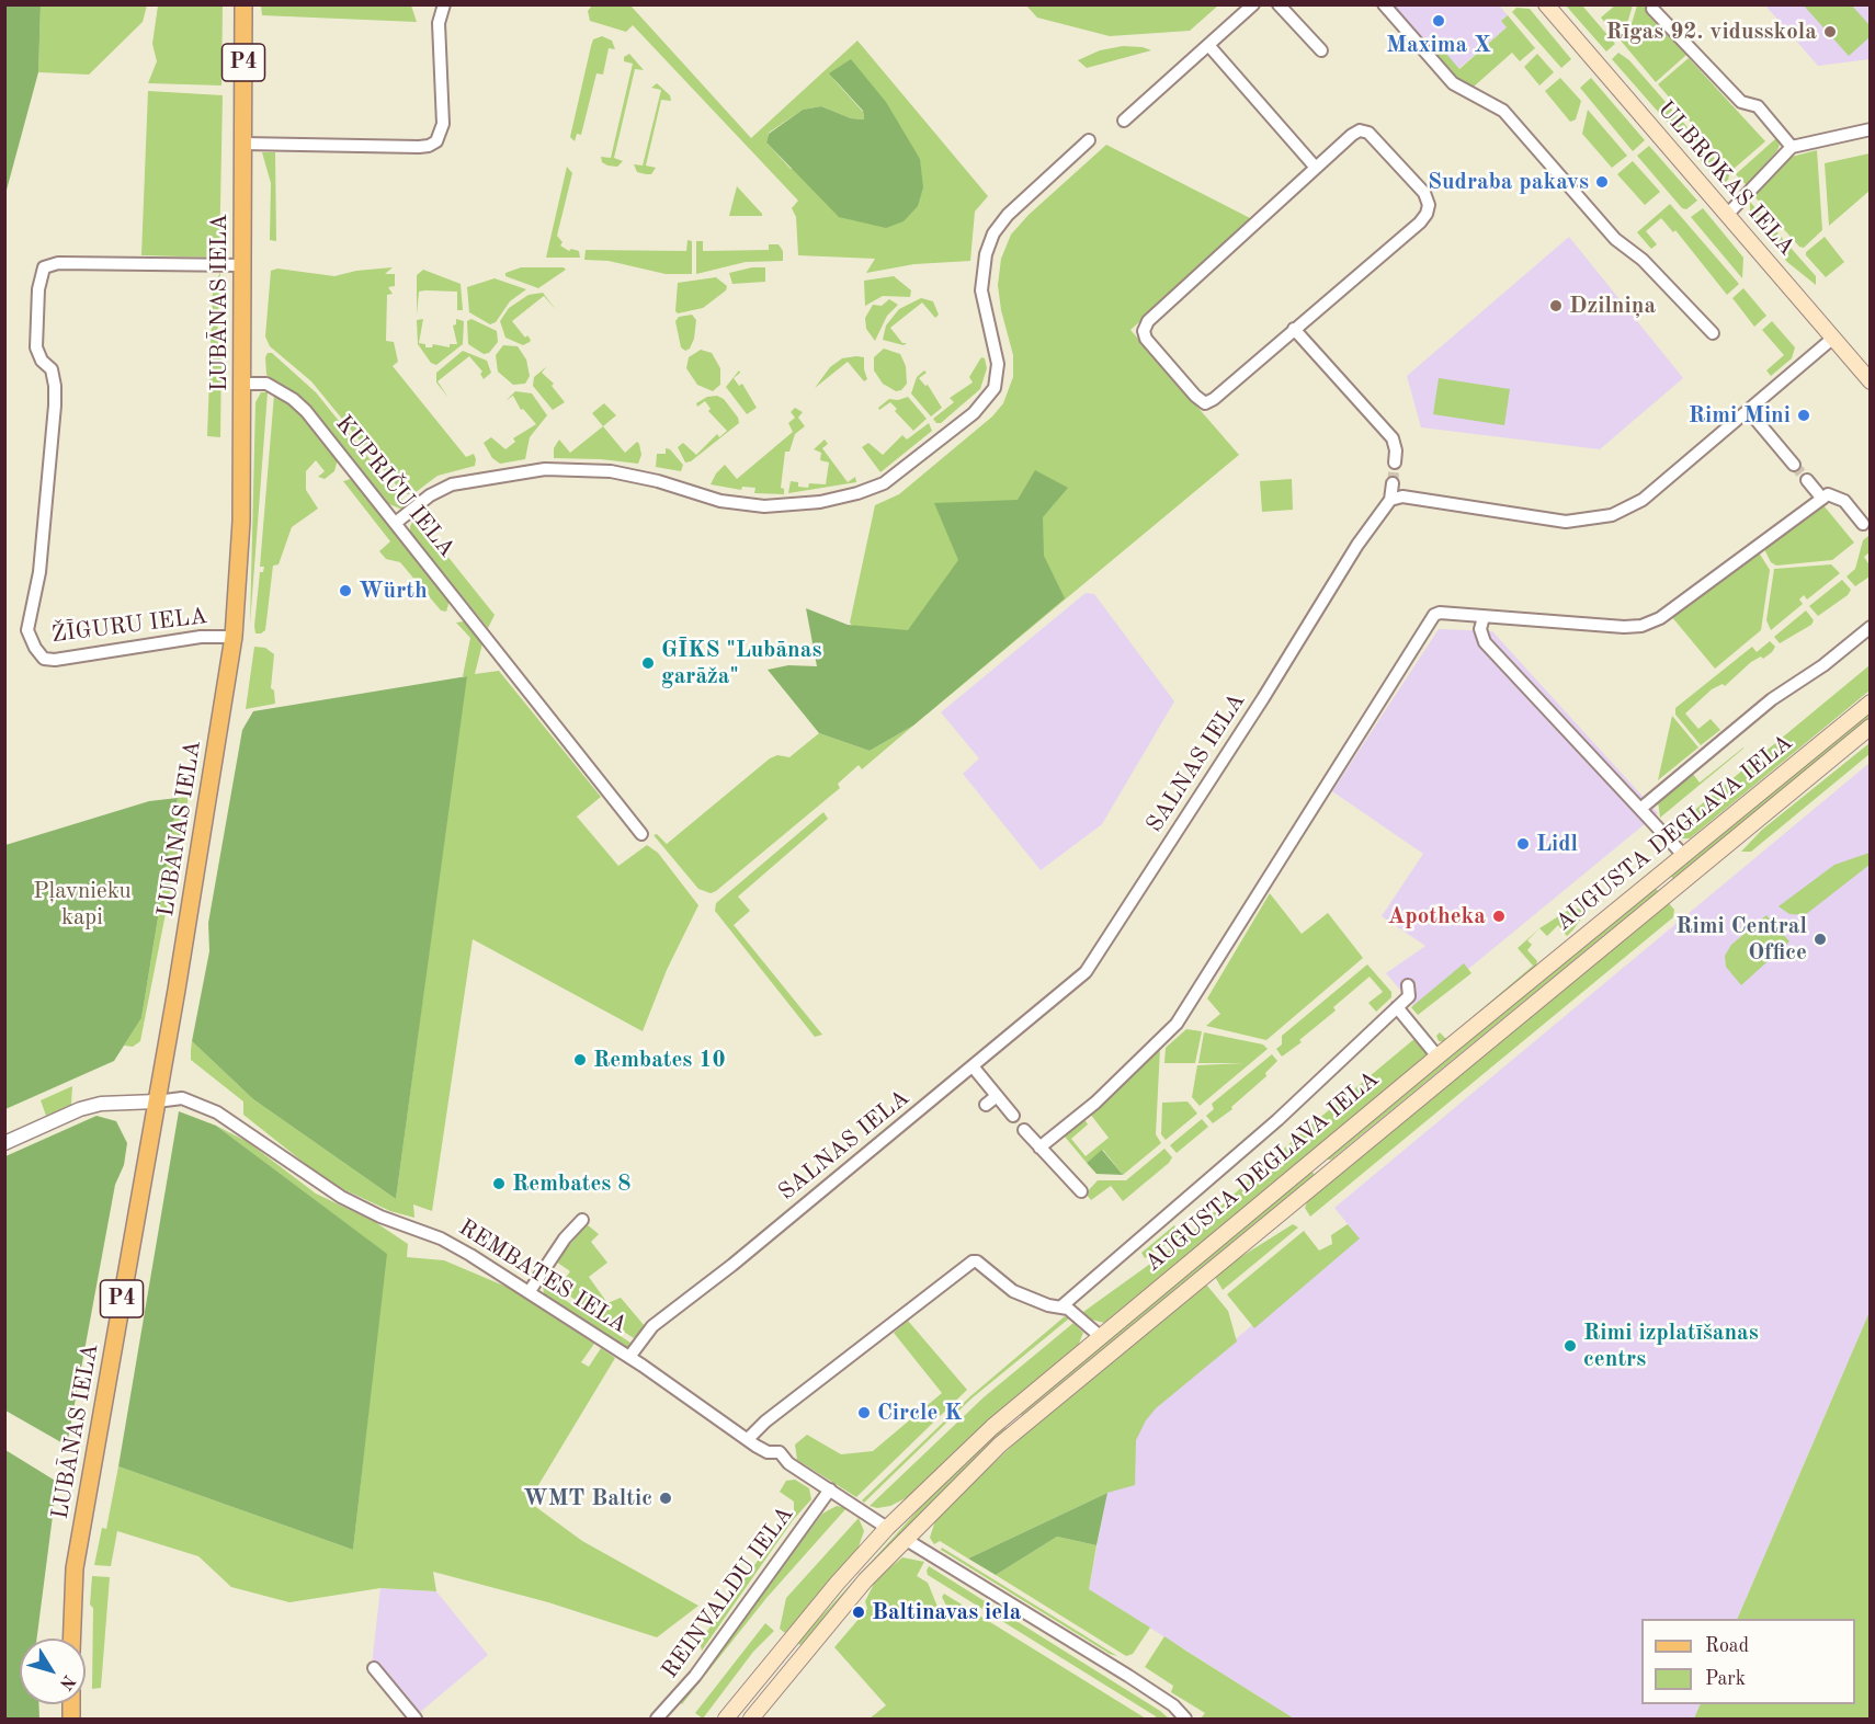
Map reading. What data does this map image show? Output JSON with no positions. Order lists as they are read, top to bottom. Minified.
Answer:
{"streets":{"main road":["P4","ULBROKAS IELA","LUBĀNAS IELA","AUGUSTA DEGLAVA IELA"],"street":["KUPRIČU IELA","ŽĪGURU IELA","SALNAS IELA","REMBATES IELA","REINVALDU IELA"]},"crossings":[["LUBĀNAS IELA","KUPRIČU IELA"],["LUBĀNAS IELA","ŽĪGURU IELA"],["LUBĀNAS IELA","REMBATES IELA"],["SALNAS IELA","REMBATES IELA"],["AUGUSTA DEGLAVA IELA","REMBATES IELA"],["REMBATES IELA","REINVALDU IELA"]],"parks":["Pļavnieku kapi"],"places":["Maxima X","Rīgas 92. vidusskola","Sudraba pakavs","Dzilniņa","Rimi Mini","Würth","GĪKS \"Lubānas garāža\"","Lidl","Apotheka","Rimi Central Office","Rembates 10","Rembates 8","Rimi izplatīšanas centrs","Circle K","WMT Baltic","Baltinavas iela"],"legend":["Road","Park"],"north":"bottom right"}
